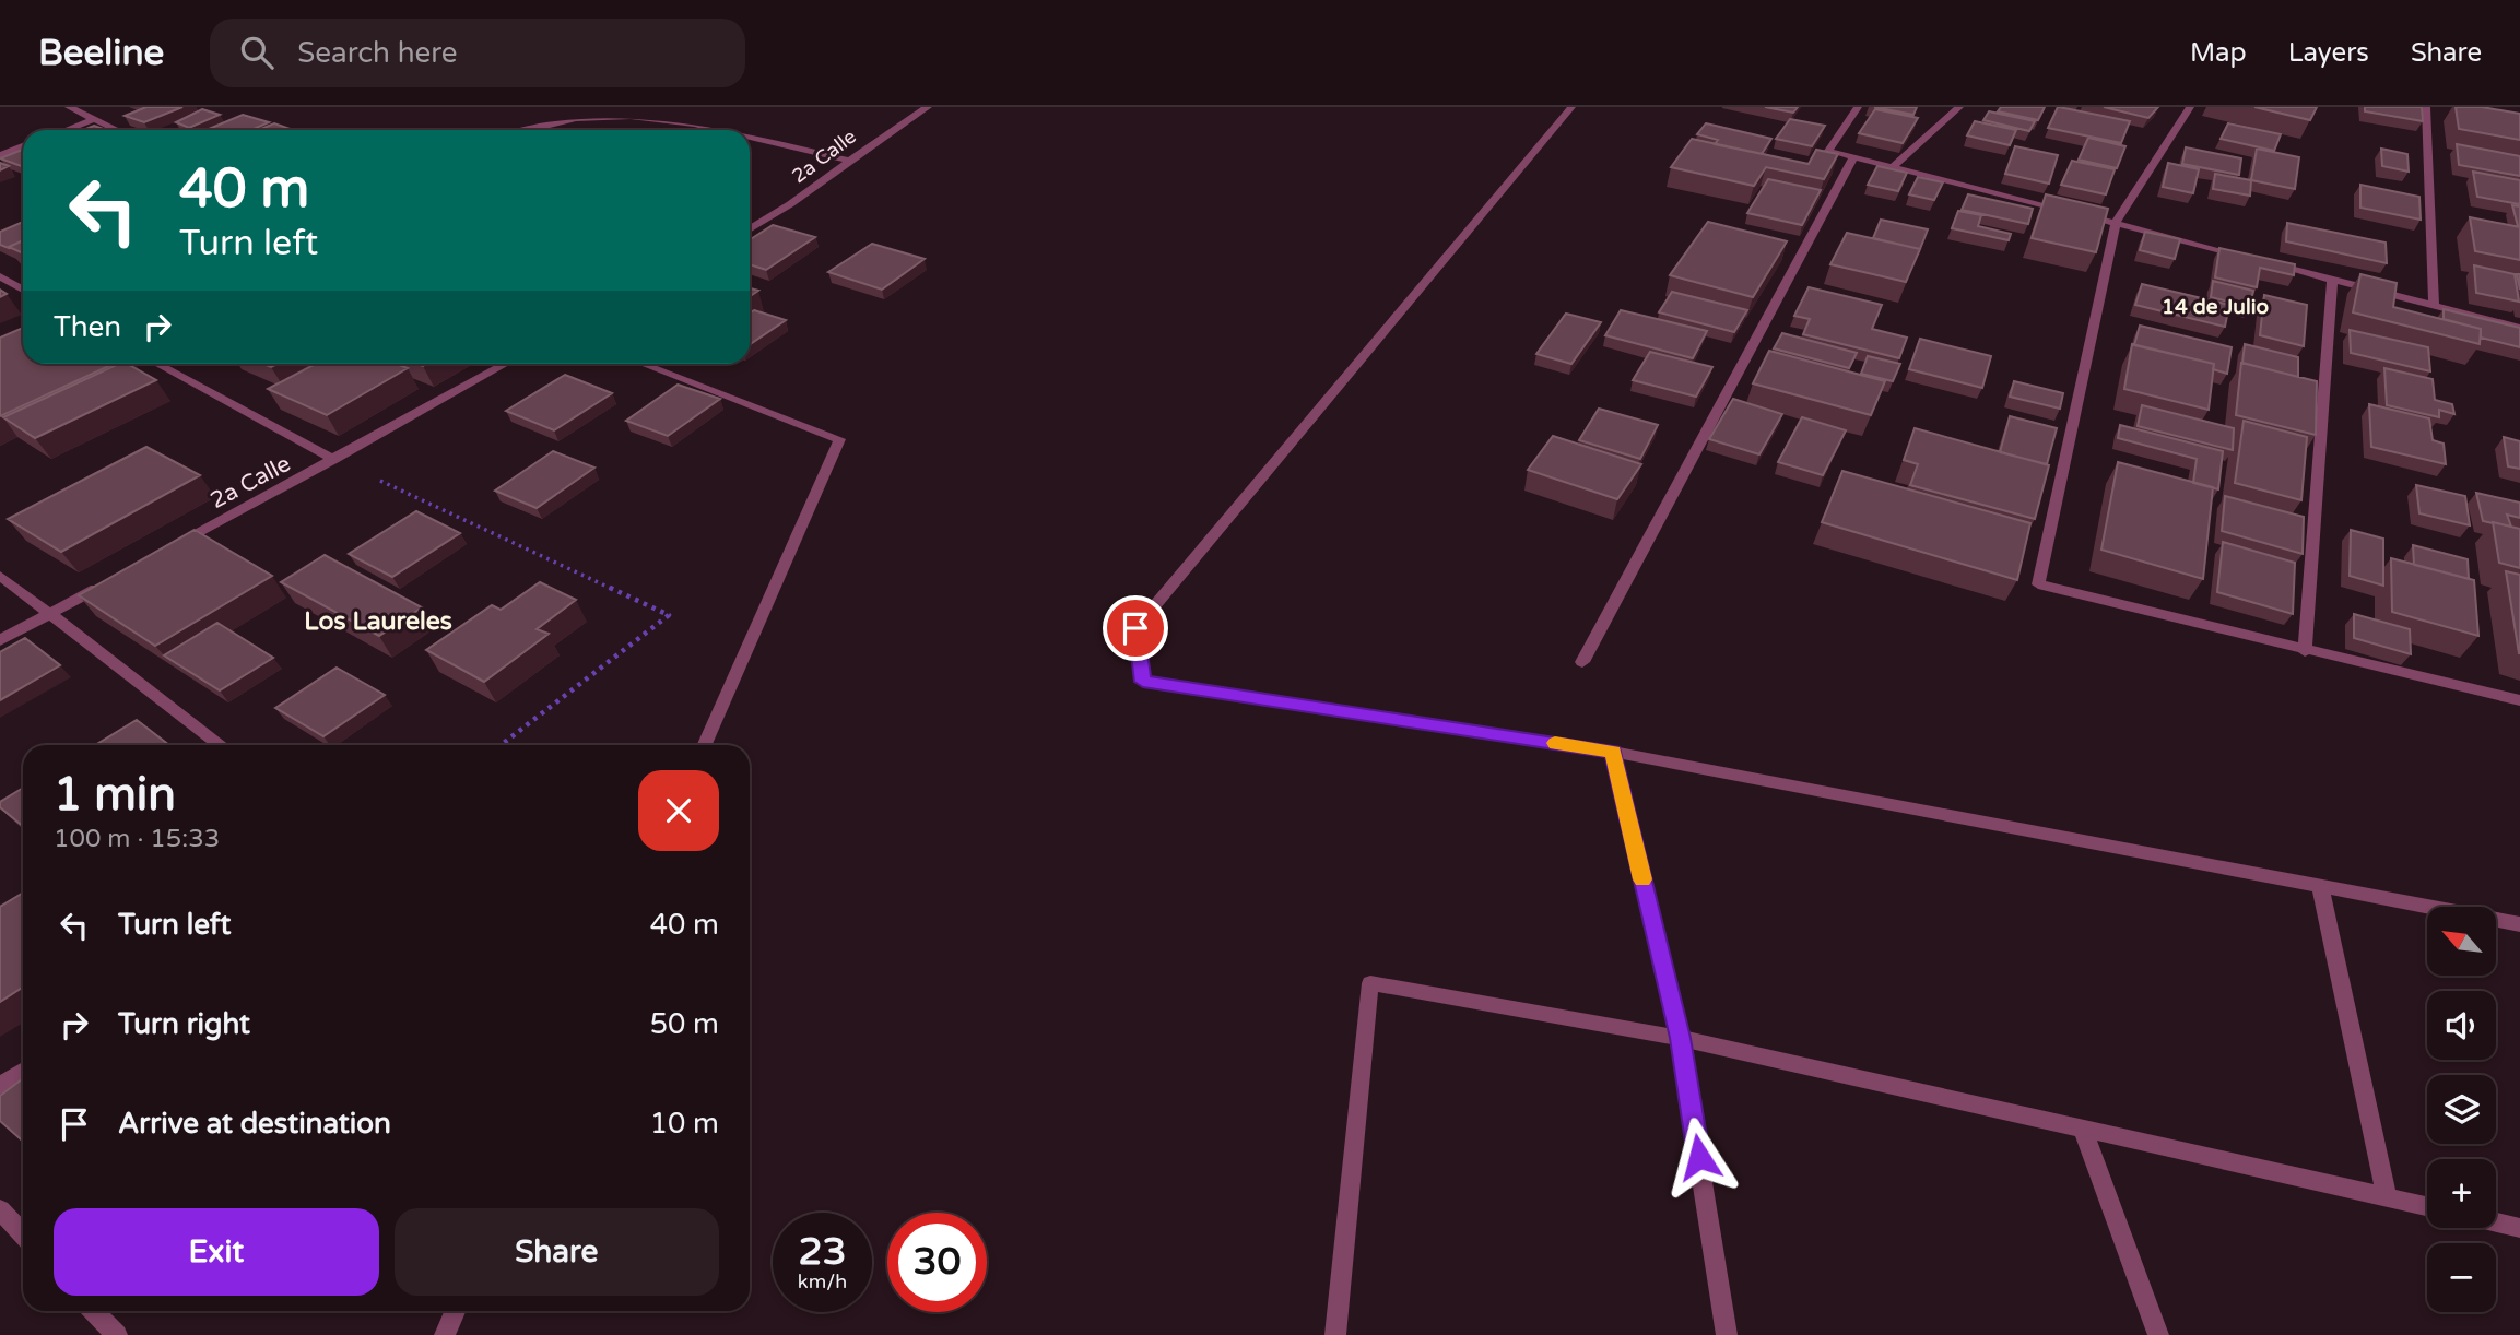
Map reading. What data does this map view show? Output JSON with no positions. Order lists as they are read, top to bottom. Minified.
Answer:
{"streets":{"street":["2a Calle"]},"districts":["14 de Julio","Los Laureles"],"north":"top left","page":{"header":"Beeline","search":"Search here","nav":["Map","Layers","Share"],"turn":["40 m","Turn left"],"then":"Then","heading":["1 min","100 m · 15:33"],"list":[{"name":"Turn left","value":"40 m"},{"name":"Turn right","value":"50 m"},{"name":"Arrive at destination","value":"10 m"}],"map_buttons":["+","−"],"buttons":["Exit","Share"],"speed":"23 km/h","limit":"30"}}
